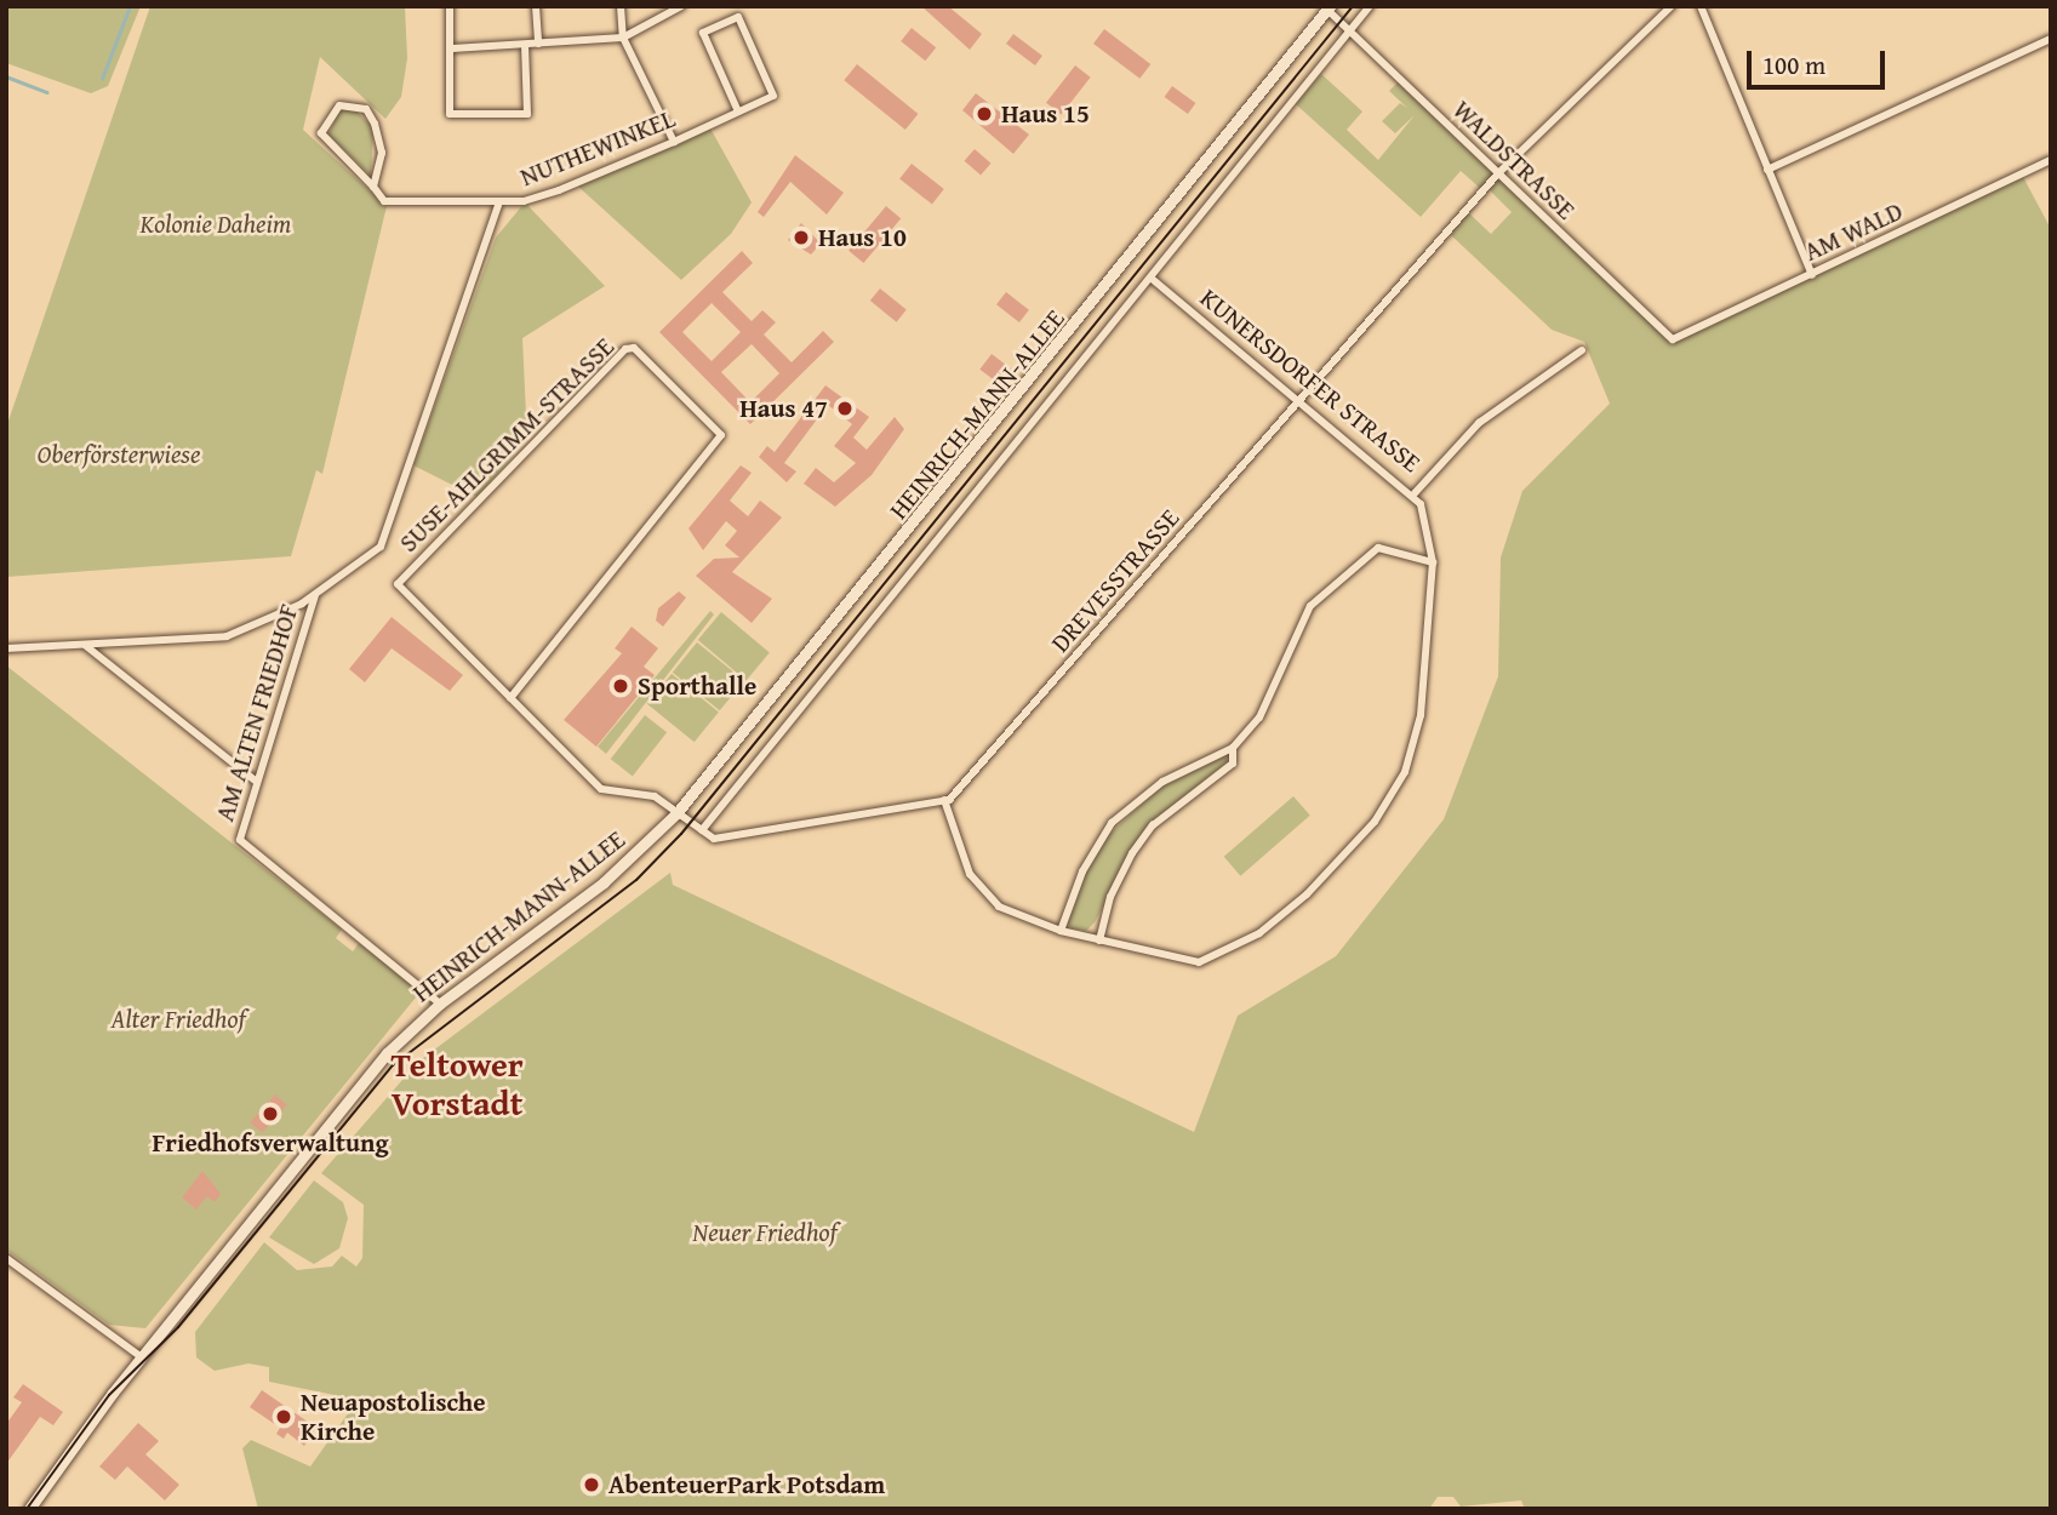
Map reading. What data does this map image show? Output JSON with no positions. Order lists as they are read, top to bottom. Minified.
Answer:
{"streets":{"main road":["HEINRICH-MANN-ALLEE"],"street":["NUTHEWINKEL","WALDSTRASSE","AM WALD","KUNERSDORFER STRASSE","SUSE-AHLGRIMM-STRASSE","DREVESSTRASSE","AM ALTEN FRIEDHOF"]},"crossings":[["WALDSTRASSE","AM WALD"],["WALDSTRASSE","HEINRICH-MANN-ALLEE"],["WALDSTRASSE","DREVESSTRASSE"],["KUNERSDORFER STRASSE","HEINRICH-MANN-ALLEE"],["KUNERSDORFER STRASSE","DREVESSTRASSE"],["HEINRICH-MANN-ALLEE","AM ALTEN FRIEDHOF"]],"districts":["Teltower Vorstadt"],"parks":["Kolonie Daheim","Oberförsterwiese","Alter Friedhof","Neuer Friedhof"],"places":["Haus 15","Haus 10","Haus 47","Sporthalle","Friedhofsverwaltung","Neuapostolische Kirche","AbenteuerPark Potsdam"],"scale_bar":"100 m"}
